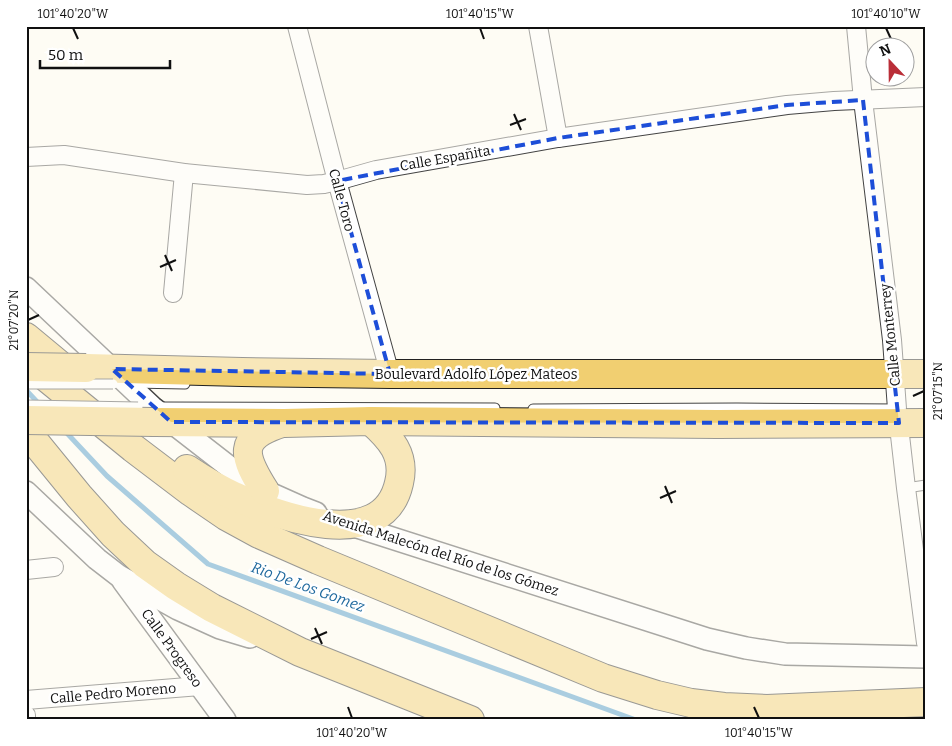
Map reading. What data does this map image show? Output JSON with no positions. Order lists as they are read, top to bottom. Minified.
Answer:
{"streets":{"main road":["Boulevard Adolfo López Mateos"],"street":["Calle Españita","Calle Toro","Calle Monterrey","Avenida Malecón del Río de los Gómez","Calle Progreso","Calle Pedro Moreno"]},"crossings":[["Calle Españita","Calle Toro"],["Calle Españita","Calle Monterrey"],["Calle Toro","Boulevard Adolfo López Mateos"],["Calle Monterrey","Boulevard Adolfo López Mateos"],["Boulevard Adolfo López Mateos","Avenida Malecón del Río de los Gómez"],["Calle Progreso","Calle Pedro Moreno"]],"water":["Rio De Los Gomez"],"scale_bar":"50 m","north":"top","coordinates":["101°40'20\"W","101°40'15\"W","101°40'10\"W","21°07'20\"N","21°07'15\"N"]}
